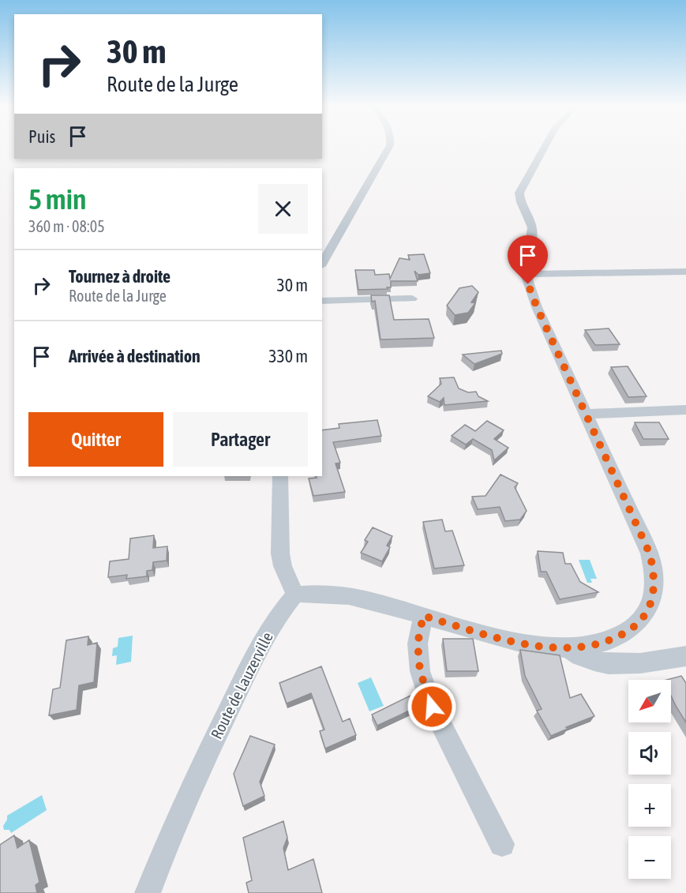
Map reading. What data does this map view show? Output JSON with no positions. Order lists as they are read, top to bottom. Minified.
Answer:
{"streets":{"street":["Route de Lauzerville"]},"north":"bottom left","page":{"turn":["30 m","Route de la Jurge"],"then":"Puis","heading":["5 min","360 m · 08:05"],"list":[{"name":"Tournez à droite","note":"Route de la Jurge","value":"30 m"},{"name":"Arrivée à destination","value":"330 m"}],"buttons":["Quitter","Partager"],"map_buttons":["+","−"]}}
